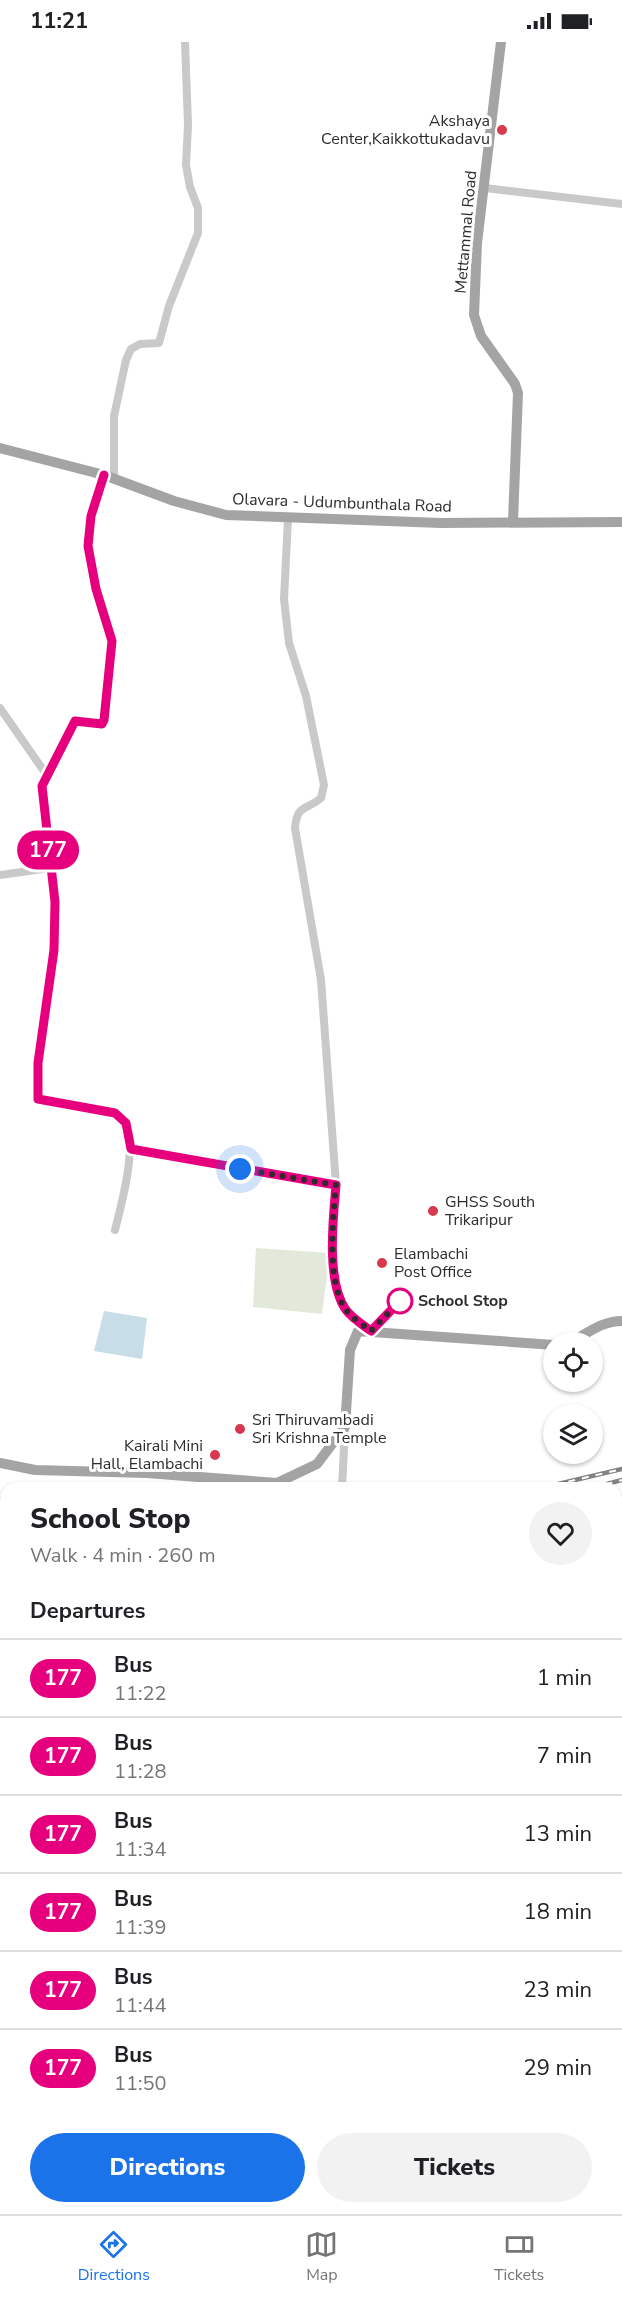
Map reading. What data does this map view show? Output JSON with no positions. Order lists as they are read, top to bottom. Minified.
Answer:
{"streets":{"main road":["Mettammal Road","Olavara - Udumbunthala Road"]},"crossings":[["Mettammal Road","Olavara - Udumbunthala Road"]],"places":["Akshaya Center,Kaikkottukadavu","GHSS South Trikaripur","Elambachi Post Office","School Stop","Sri Thiruvambadi Sri Krishna Temple","Kairali Mini Hall, Elambachi"],"lines":["bus line 177"],"page":{"status":"11:21","on_map":"177","heading":[["School Stop","Walk · 4 min · 260 m"],"Departures"],"list":[{"mark":"177","name":"Bus","note":"11:22","value":"1 min"},{"mark":"177","name":"Bus","note":"11:28","value":"7 min"},{"mark":"177","name":"Bus","note":"11:34","value":"13 min"},{"mark":"177","name":"Bus","note":"11:39","value":"18 min"},{"mark":"177","name":"Bus","note":"11:44","value":"23 min"},{"mark":"177","name":"Bus","note":"11:50","value":"29 min"}],"buttons":["Directions","Tickets"],"tabs":["Directions","Map","Tickets"]}}
